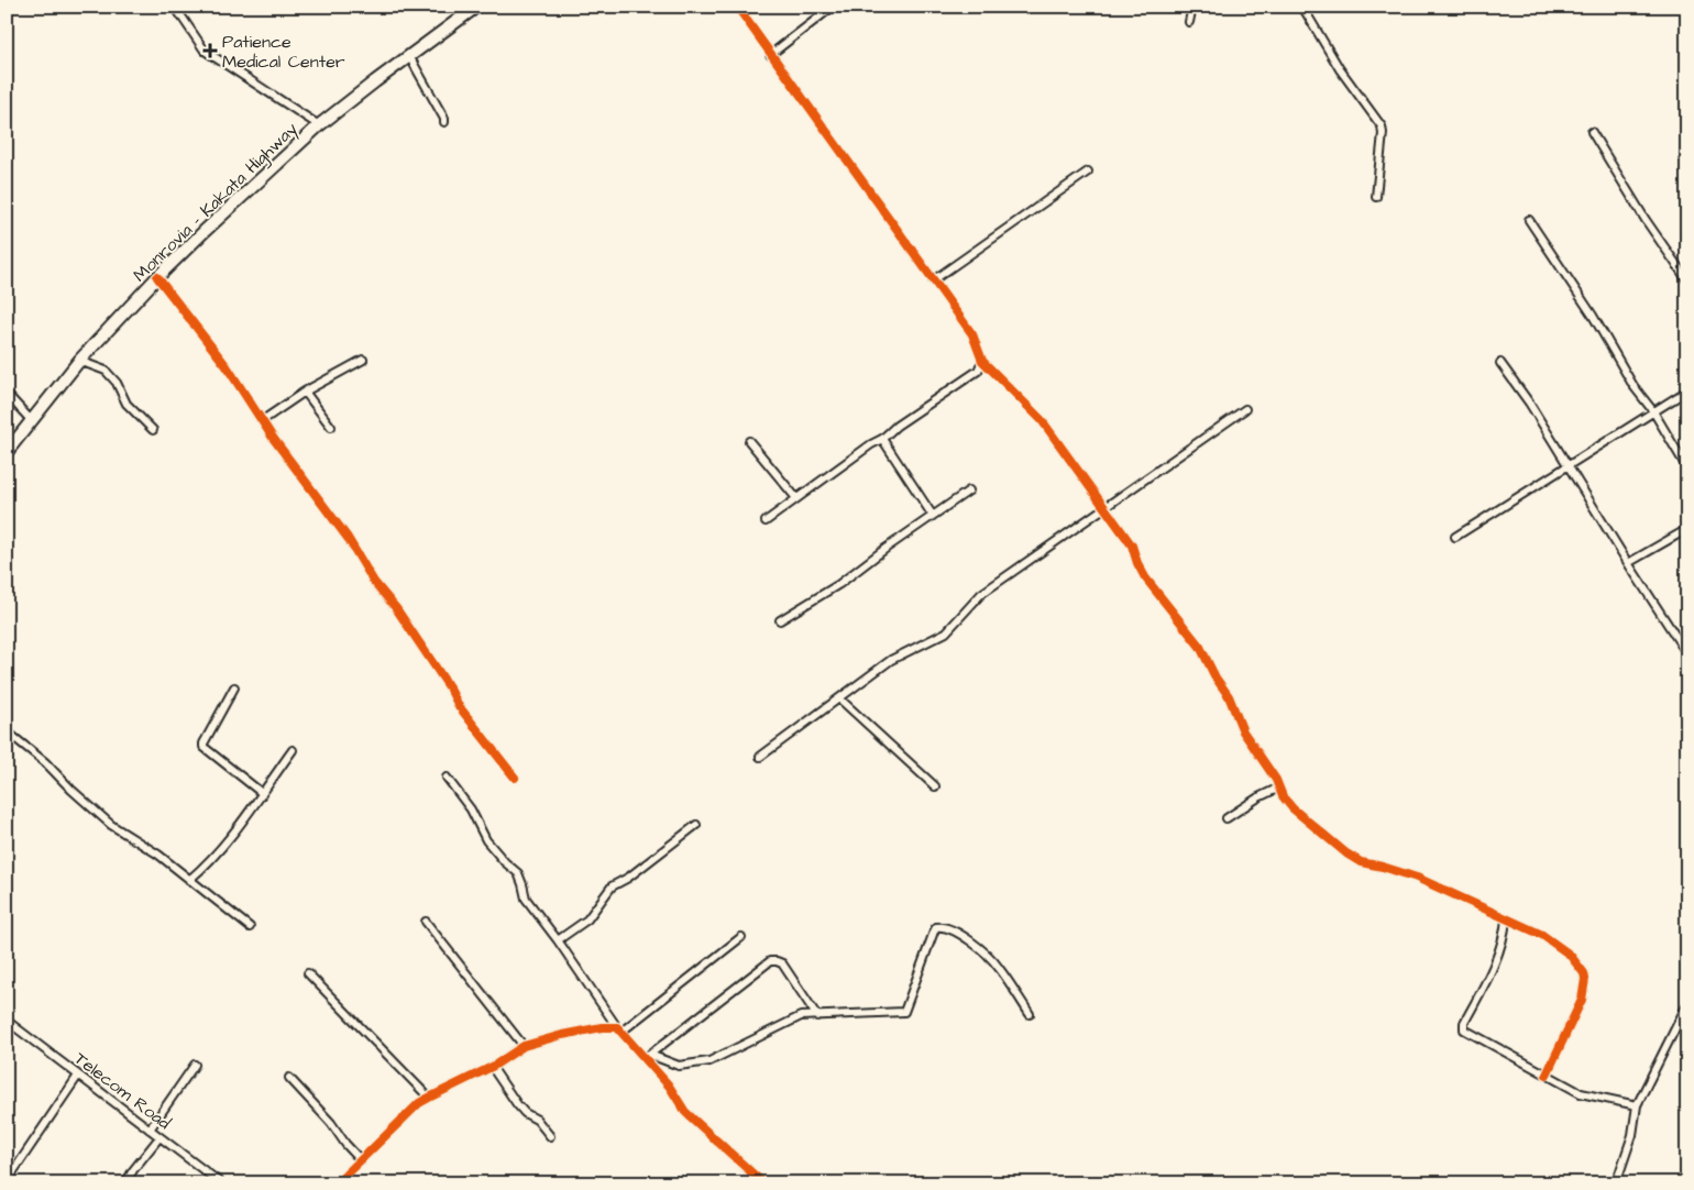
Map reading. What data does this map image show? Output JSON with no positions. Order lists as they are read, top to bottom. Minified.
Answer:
{"streets":{"highway":["Monrovia - Kakata Highway"],"street":["Telecom Road"]},"places":{"health":["Patience Medical Center"]}}
